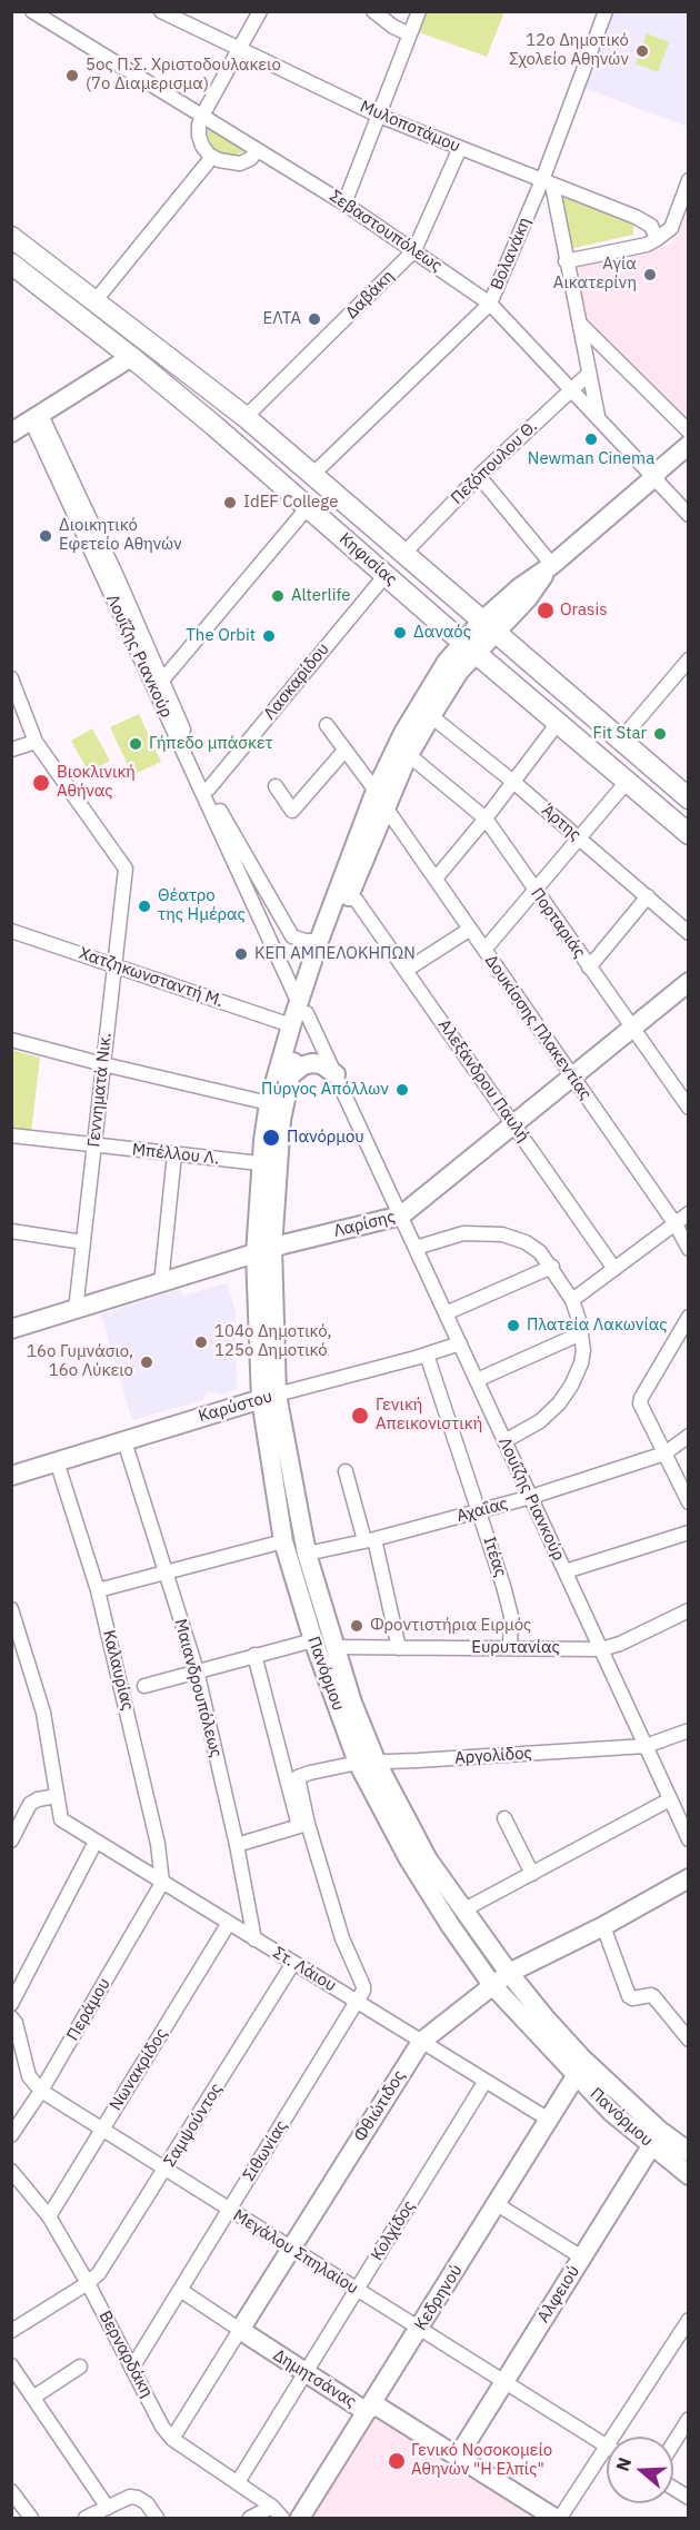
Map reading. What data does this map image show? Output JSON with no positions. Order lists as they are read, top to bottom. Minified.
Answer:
{"streets":{"main road":["Κηφισίας"],"street":["Μυλοποτάμου","Σεβαστουπόλεως","Βολανάκη","Δαβάκη","Πεζόπουλου Θ.","Λουΐζης Ριανκούρ","Λασκαρίδου","Άρτης","Πορταριάς","Χατζηκωνσταντή Μ.","Δουκίσσης Πλακεντίας","Αλεξάνδρου Παυλή","Γεννηματά Νικ.","Μπέλλου Λ.","Λαρίσης","Καρύστου","Αχαΐας","Ιτέας","Ευρυτανίας","Καλαυρίας","Πανόρμου","Μαιανδρουπόλεως","Αργολίδος","Στ. Λάιου","Περάμου","Νωνακρίδος","Φθιώτιδος","Σαμψούντος","Σιθωνίας","Κολχίδος","Μεγάλου Σπηλαίου","Αλφειού","Κεδρηνού","Βερναρδάκη","Δημητσάνας"]},"crossings":[["Μυλοποτάμου","Βολανάκη"],["Μυλοποτάμου","Δαβάκη"],["Σεβαστουπόλεως","Βολανάκη"],["Σεβαστουπόλεως","Δαβάκη"],["Σεβαστουπόλεως","Πεζόπουλου Θ."],["Σεβαστουπόλεως","Πανόρμου"],["Βολανάκη","Κηφισίας"],["Δαβάκη","Κηφισίας"],["Πεζόπουλου Θ.","Κηφισίας"],["Κηφισίας","Λασκαρίδου"],["Κηφισίας","Πανόρμου"],["Λουΐζης Ριανκούρ","Λασκαρίδου"],["Λουΐζης Ριανκούρ","Λαρίσης"],["Λουΐζης Ριανκούρ","Καρύστου"],["Λουΐζης Ριανκούρ","Αχαΐας"],["Λουΐζης Ριανκούρ","Ευρυτανίας"],["Λουΐζης Ριανκούρ","Πανόρμου"],["Λουΐζης Ριανκούρ","Αργολίδος"],["Άρτης","Πανόρμου"],["Πορταριάς","Λαρίσης"],["Πορταριάς","Πανόρμου"],["Χατζηκωνσταντή Μ.","Γεννηματά Νικ."],["Χατζηκωνσταντή Μ.","Πανόρμου"],["Δουκίσσης Πλακεντίας","Λαρίσης"],["Δουκίσσης Πλακεντίας","Πανόρμου"],["Αλεξάνδρου Παυλή","Λαρίσης"],["Αλεξάνδρου Παυλή","Πανόρμου"],["Γεννηματά Νικ.","Μπέλλου Λ."],["Γεννηματά Νικ.","Λαρίσης"],["Μπέλλου Λ.","Πανόρμου"],["Λαρίσης","Πανόρμου"],["Καρύστου","Ιτέας"],["Καρύστου","Καλαυρίας"],["Καρύστου","Πανόρμου"],["Καρύστου","Μαιανδρουπόλεως"],["Αχαΐας","Ιτέας"],["Αχαΐας","Πανόρμου"],["Ιτέας","Ευρυτανίας"],["Ευρυτανίας","Πανόρμου"],["Καλαυρίας","Στ. Λάιου"],["Καλαυρίας","Περάμου"],["Πανόρμου","Αργολίδος"],["Πανόρμου","Φθιώτιδος"],["Πανόρμου","Αλφειού"],["Πανόρμου","Κεδρηνού"],["Μαιανδρουπόλεως","Στ. Λάιου"],["Στ. Λάιου","Περάμου"],["Στ. Λάιου","Νωνακρίδος"],["Στ. Λάιου","Φθιώτιδος"],["Στ. Λάιου","Σαμψούντος"],["Στ. Λάιου","Σιθωνίας"],["Στ. Λάιου","Κολχίδος"],["Στ. Λάιου","Κεδρηνού"],["Περάμου","Μεγάλου Σπηλαίου"],["Νωνακρίδος","Μεγάλου Σπηλαίου"],["Νωνακρίδος","Βερναρδάκη"],["Φθιώτιδος","Μεγάλου Σπηλαίου"],["Φθιώτιδος","Βερναρδάκη"],["Φθιώτιδος","Δημητσάνας"],["Σαμψούντος","Μεγάλου Σπηλαίου"],["Σαμψούντος","Βερναρδάκη"],["Σιθωνίας","Μεγάλου Σπηλαίου"],["Σιθωνίας","Βερναρδάκη"],["Σιθωνίας","Δημητσάνας"],["Κολχίδος","Μεγάλου Σπηλαίου"],["Κολχίδος","Βερναρδάκη"],["Κολχίδος","Δημητσάνας"],["Μεγάλου Σπηλαίου","Αλφειού"],["Μεγάλου Σπηλαίου","Κεδρηνού"],["Αλφειού","Δημητσάνας"],["Κεδρηνού","Βερναρδάκη"],["Κεδρηνού","Δημητσάνας"]],"places":["12ο Δημοτικό Σχολείο Αθηνών","5ος Π.Σ. Χριστοδουλακειο (7ο Διαμερισμα)","Αγία Αικατερίνη","ΕΛΤΑ","Newman Cinema","IdEF College","Διοικητικό Εφετείο Αθηνών","Alterlife","Orasis","Δαναός","The Orbit","Fit Star","Γήπεδο μπάσκετ","Βιοκλινική Αθήνας","Θέατρο της Ημέρας","ΚΕΠ ΑΜΠΕΛΟΚΗΠΩΝ","Πύργος Απόλλων","Πανόρμου","Πλατεία Λακωνίας","104ο Δημοτικό, 125ο Δημοτικό","16ο Γυμνάσιο, 16ο Λύκειο","Γενική Απεικονιστική","Φροντιστήρια Ειρμός","Γενικό Νοσοκομείο Αθηνών \"Η Ελπίς\""],"north":"left"}
